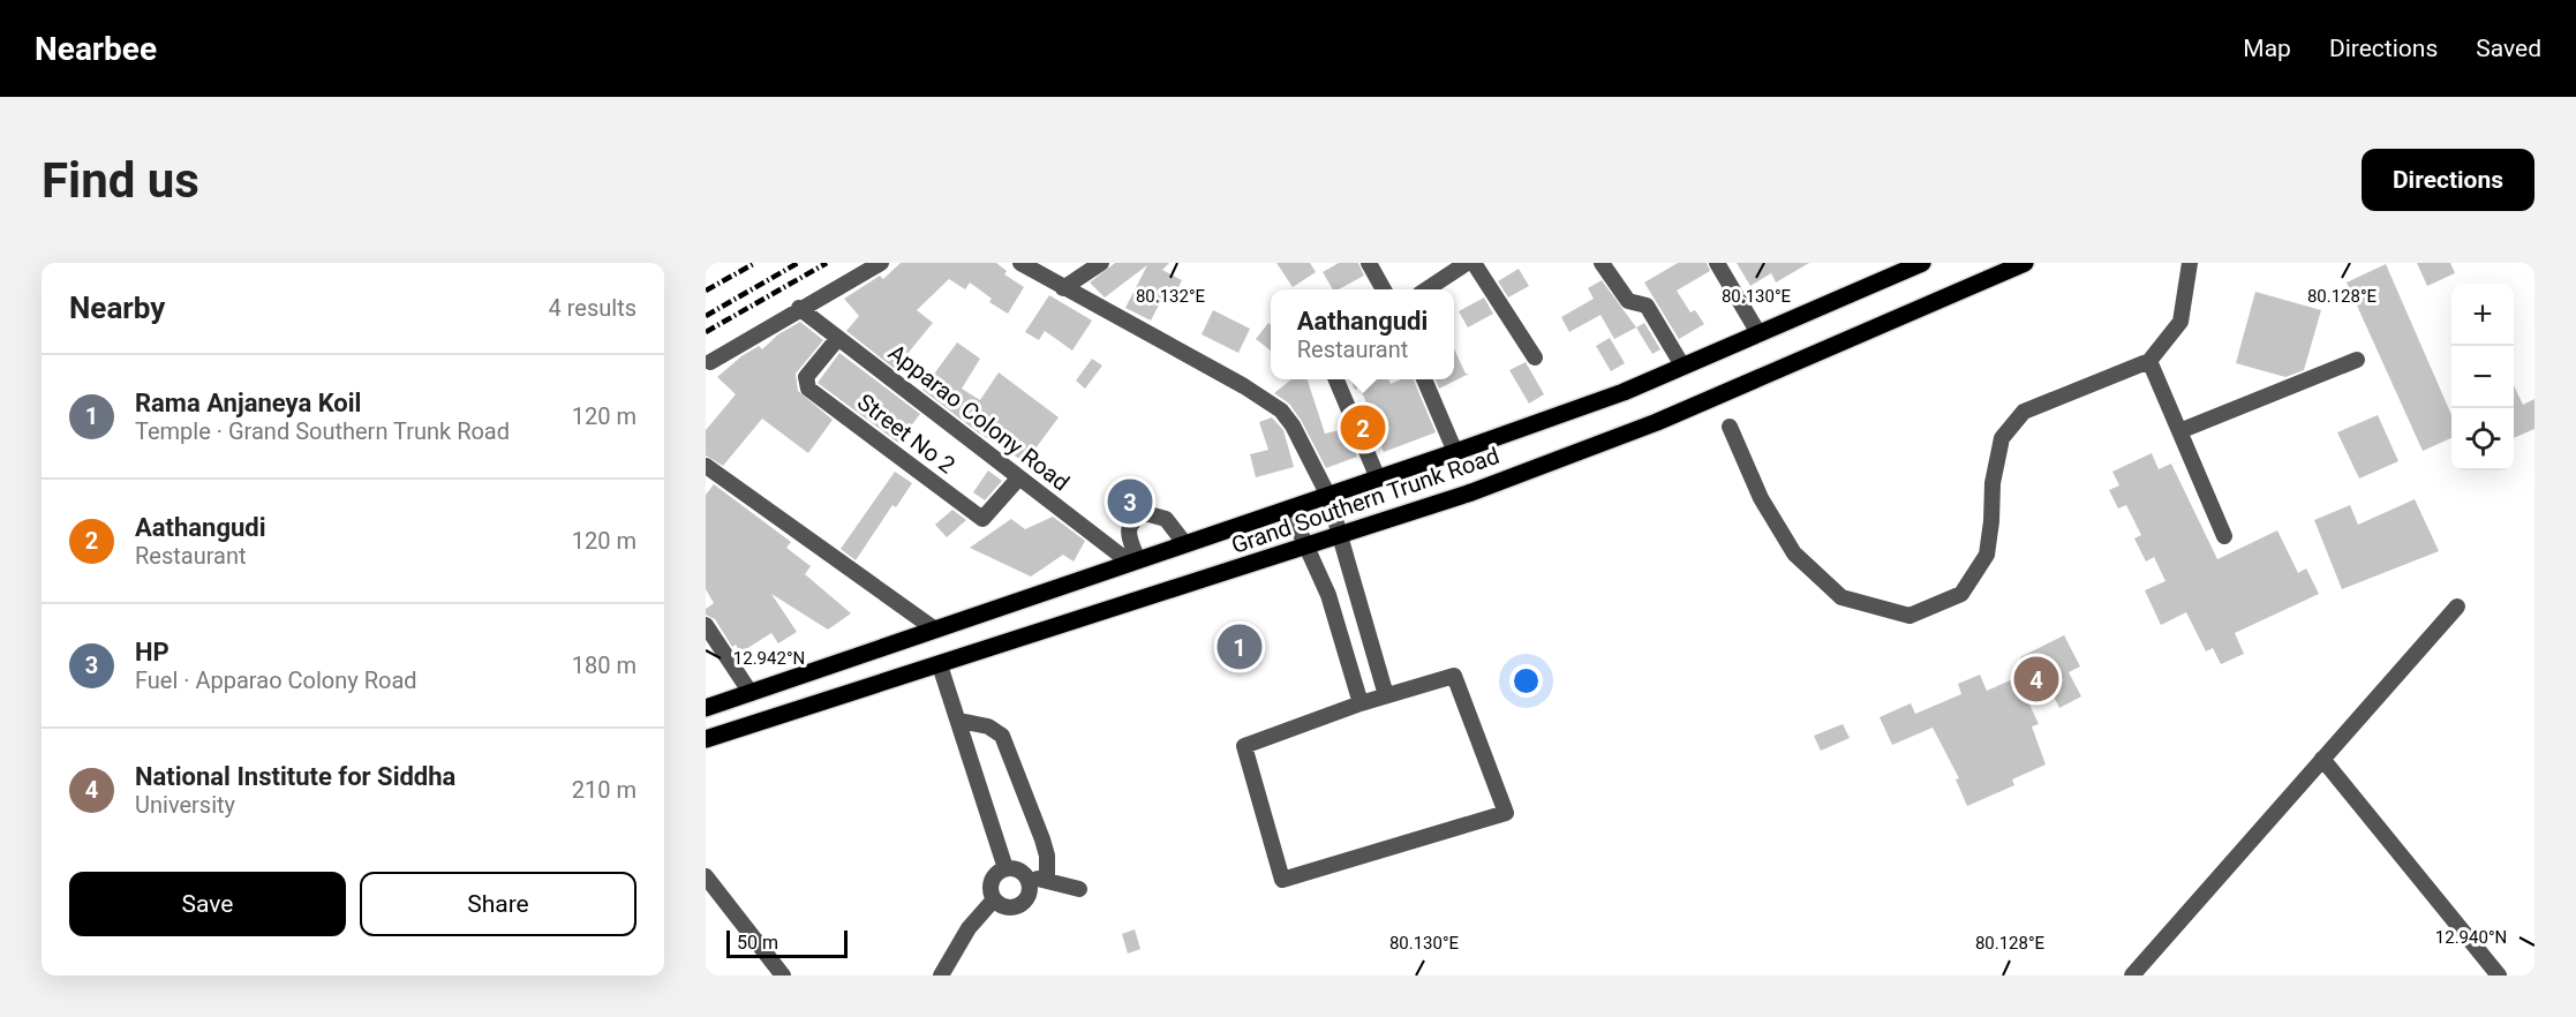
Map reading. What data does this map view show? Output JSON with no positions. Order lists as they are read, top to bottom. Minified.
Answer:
{"streets":{"main road":["Grand Southern Trunk Road"],"street":["Apparao Colony Road","Street No 2"]},"crossings":[["Apparao Colony Road","Street No 2"],["Apparao Colony Road","Grand Southern Trunk Road"]],"scale_bar":"50 m","page":{"header":"Nearbee","nav":["Map","Directions","Saved"],"buttons":["Directions",["Save","Share"]],"title":"Find us","heading":["Nearby","4 results"],"map_buttons":["+","−"],"popup":["Aathangudi","Restaurant"],"list":[{"mark":"1","name":"Rama Anjaneya Koil","note":"Temple · Grand Southern Trunk Road","value":"120 m"},{"mark":"2","name":"Aathangudi","note":"Restaurant","value":"120 m"},{"mark":"3","name":"HP","note":"Fuel · Apparao Colony Road","value":"180 m"},{"mark":"4","name":"National Institute for Siddha","note":"University","value":"210 m"}],"pins":["2","3","1","4"],"scale":"50 m"},"coordinates":["80.132°E","80.130°E","80.128°E","12.942°N","12.940°N"]}
